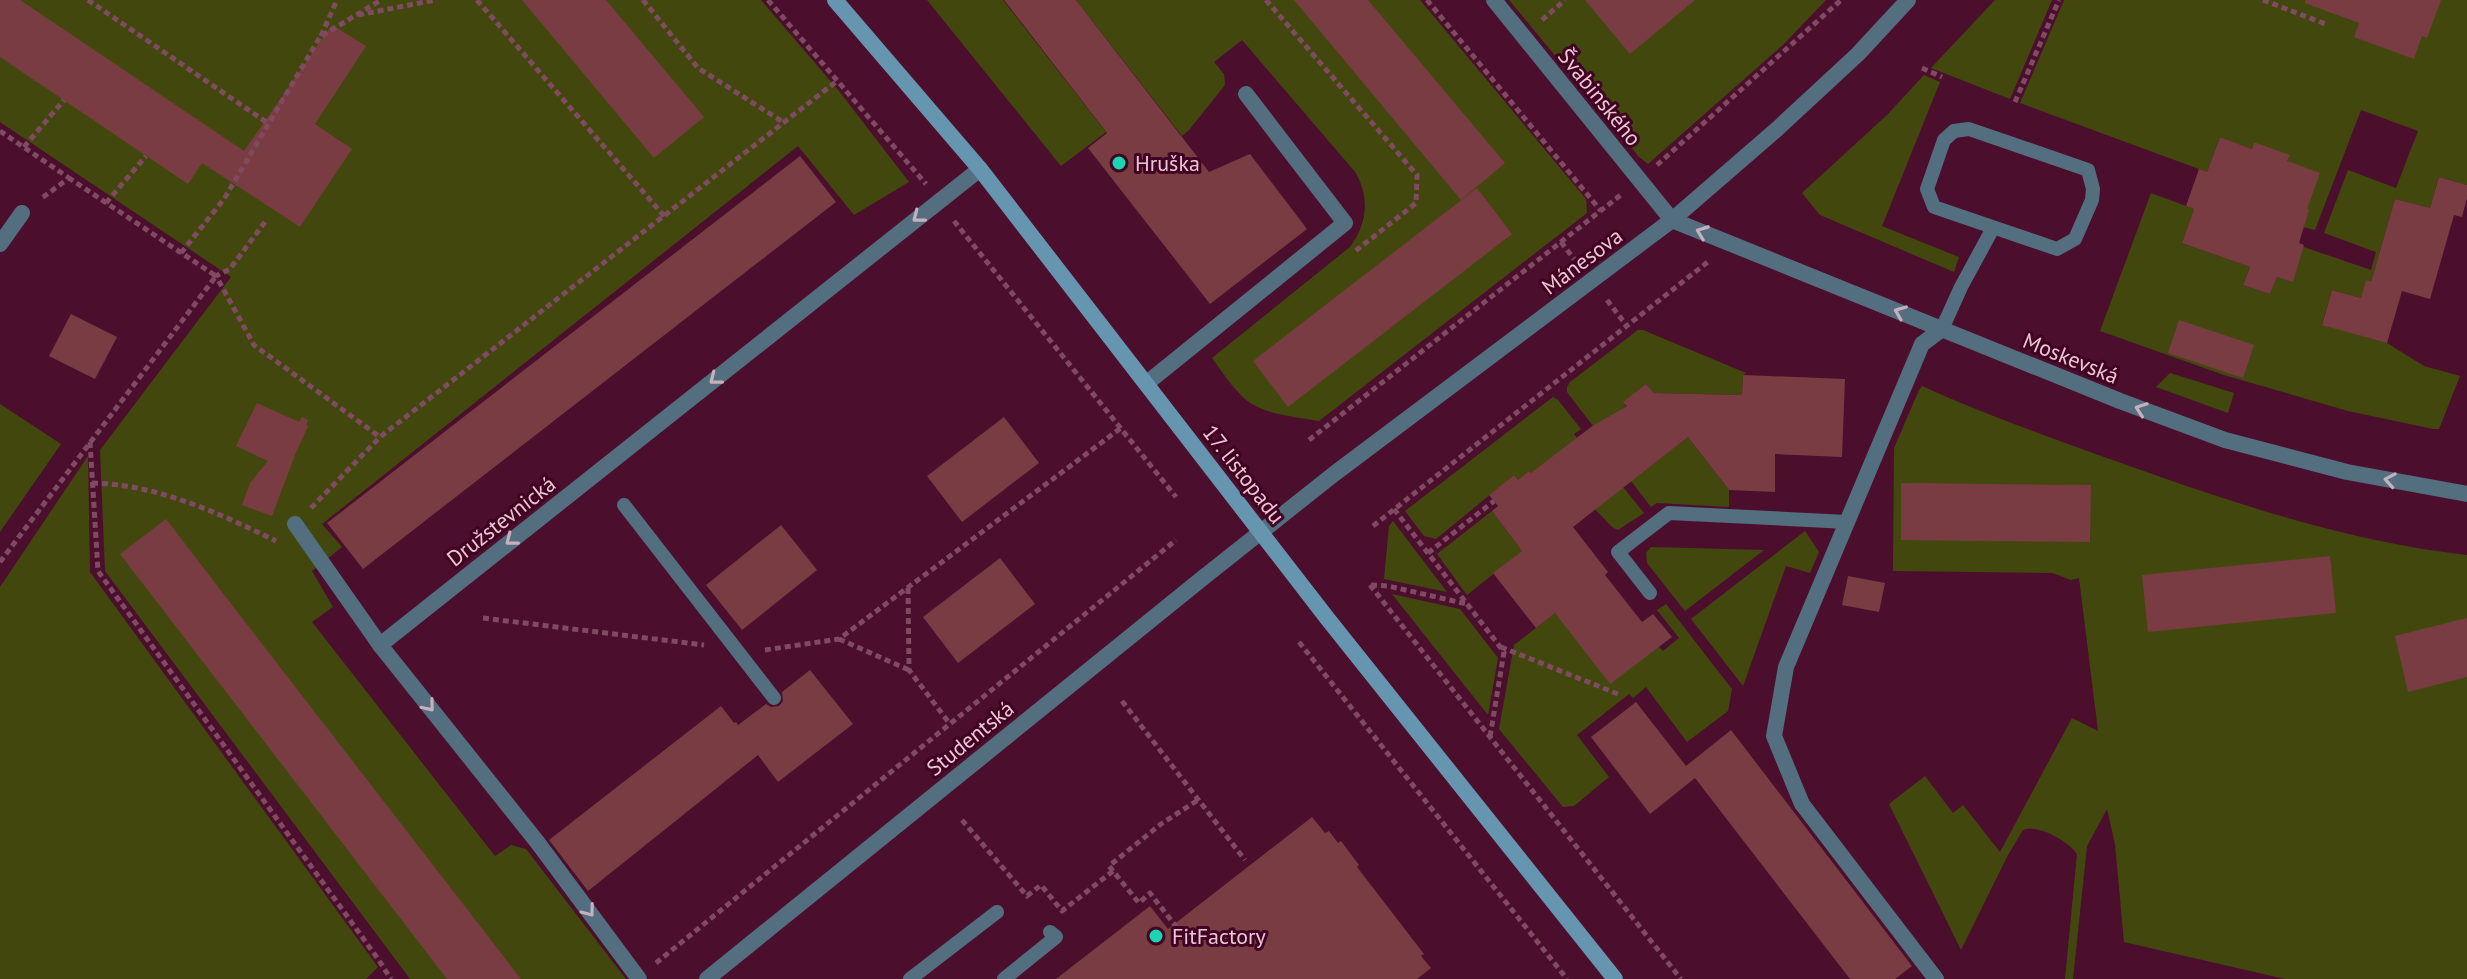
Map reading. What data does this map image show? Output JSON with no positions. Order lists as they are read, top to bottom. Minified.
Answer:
{"streets":{"street":["Švabinského","Mánesova","Moskevská","17. listopadu","Družstevnická","Studentská"]},"crossings":[["Švabinského","Mánesova"],["Švabinského","Moskevská"],["Mánesova","Moskevská"],["Mánesova","17. listopadu"],["Mánesova","Studentská"],["17. listopadu","Družstevnická"],["17. listopadu","Studentská"]],"one_way":["Moskevská","Družstevnická"],"places":["Hruška","FitFactory"]}
